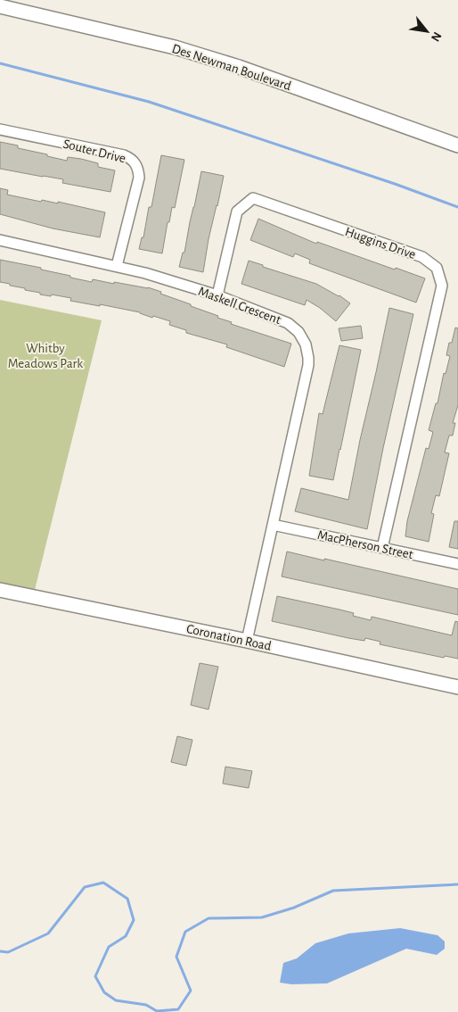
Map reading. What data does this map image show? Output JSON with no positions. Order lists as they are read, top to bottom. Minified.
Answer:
{"streets":{"street":["Des Newman Boulevard","Souter Drive","Huggins Drive","Maskell Crescent","MacPherson Street","Coronation Road"]},"crossings":[["Souter Drive","Maskell Crescent"],["Huggins Drive","Maskell Crescent"],["Huggins Drive","MacPherson Street"],["Maskell Crescent","MacPherson Street"],["Maskell Crescent","Coronation Road"]],"parks":["Whitby Meadows Park"],"north":"bottom right"}
